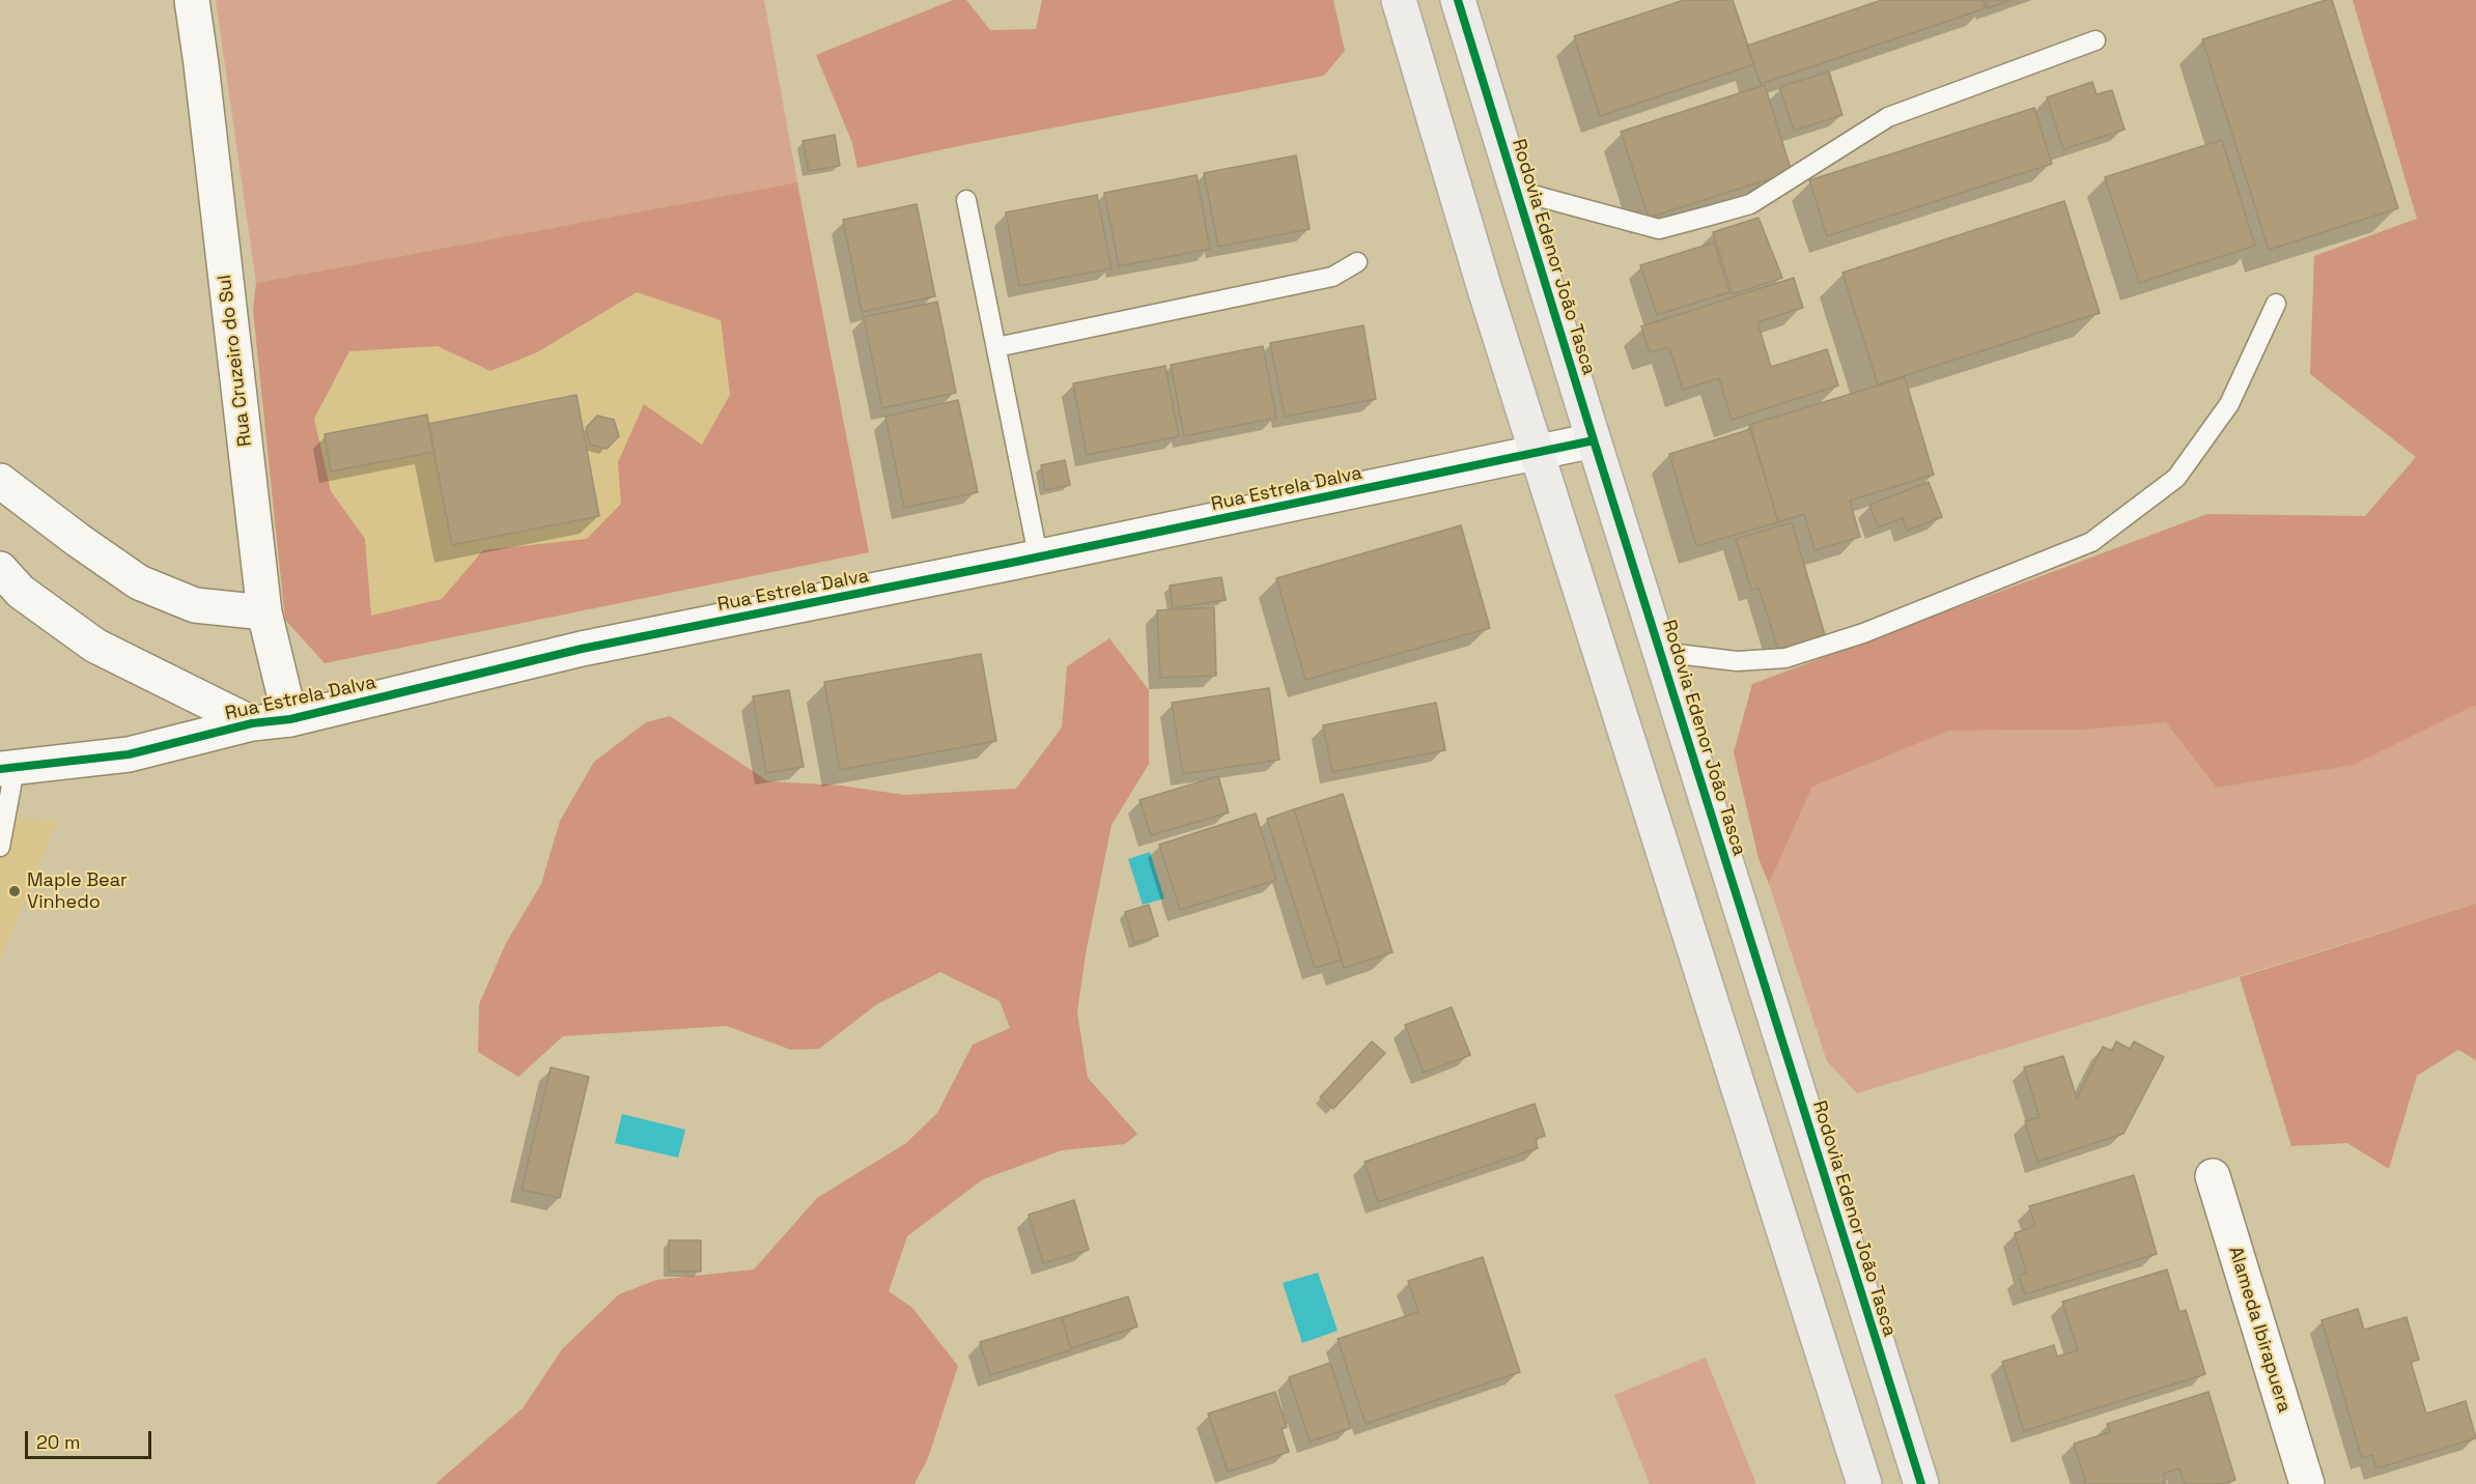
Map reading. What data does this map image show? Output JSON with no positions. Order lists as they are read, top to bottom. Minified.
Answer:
{"streets":{"main road":["Rodovia Edenor João Tasca"],"street":["Rua Cruzeiro do Sul","Rua Estrela Dalva","Alameda Ibirapuera"]},"crossings":[["Rodovia Edenor João Tasca","Rua Estrela Dalva"],["Rua Cruzeiro do Sul","Rua Estrela Dalva"]],"places":["Maple Bear Vinhedo"],"scale_bar":"20 m"}
